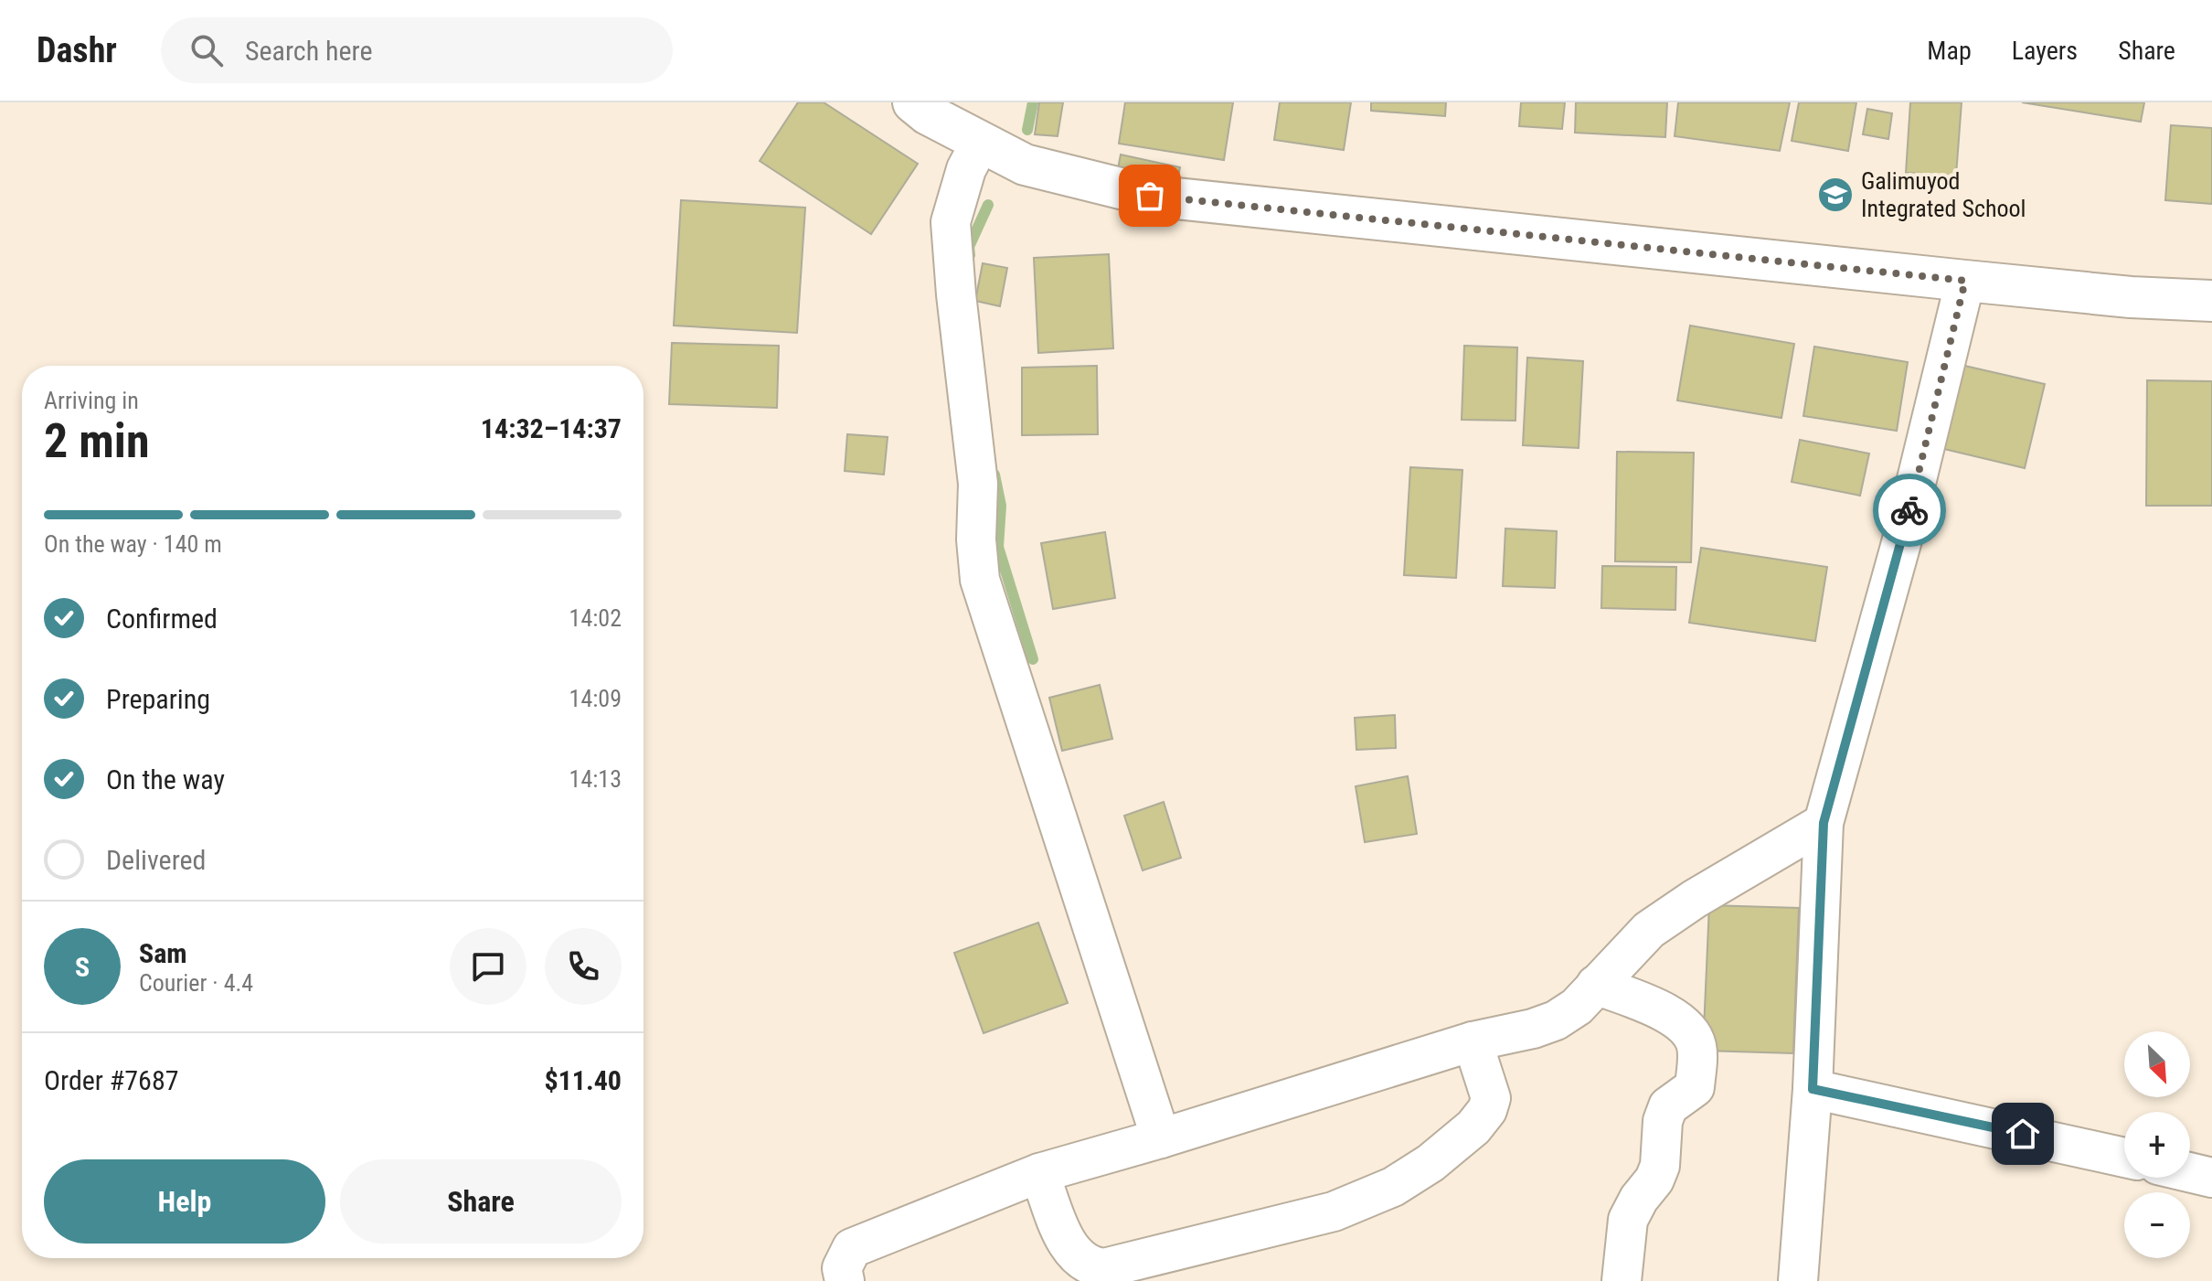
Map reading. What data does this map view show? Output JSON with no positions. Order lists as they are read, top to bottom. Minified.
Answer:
{"places":{"school or university":["Galimuyod Integrated School"]},"north":"bottom right","page":{"header":"Dashr","search":"Search here","nav":["Map","Layers","Share"],"heading":["2 min","Arriving in","14:32–14:37"],"panel":["Sam","Courier · 4.4","Order #7687","$11.40"],"bar":"On the way · 140 m","list":[["Confirmed","14:02"],["Preparing","14:09"],["On the way","14:13"],"Delivered"],"round":"S","map_buttons":["+","−"],"buttons":["Help","Share"]}}
